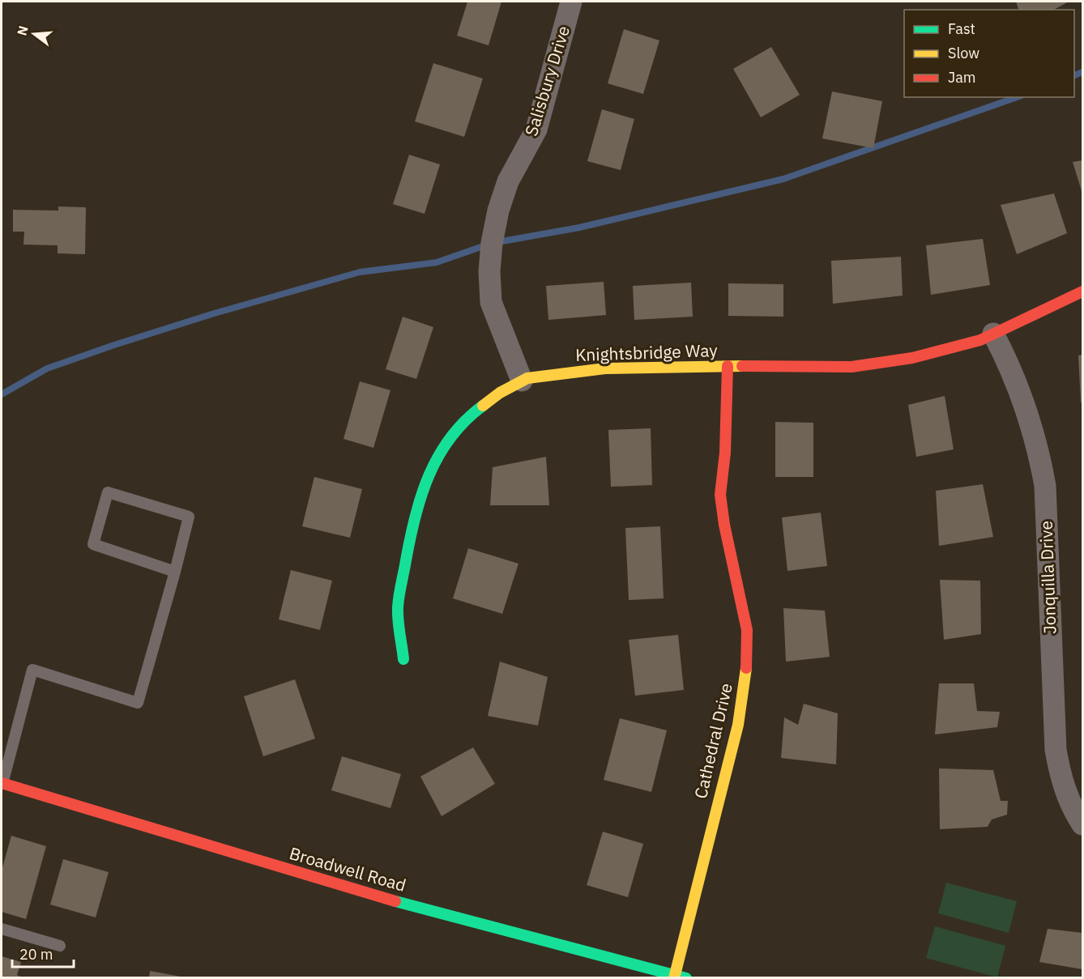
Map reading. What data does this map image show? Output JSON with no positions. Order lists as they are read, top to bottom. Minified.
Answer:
{"streets":{"street":["Salisbury Drive","Knightsbridge Way","Jonquilla Drive","Cathedral Drive","Broadwell Road"]},"crossings":[["Salisbury Drive","Knightsbridge Way"],["Knightsbridge Way","Jonquilla Drive"],["Knightsbridge Way","Cathedral Drive"],["Cathedral Drive","Broadwell Road"]],"legend":["Fast","Slow","Jam"],"scale_bar":"20 m","north":"left"}
